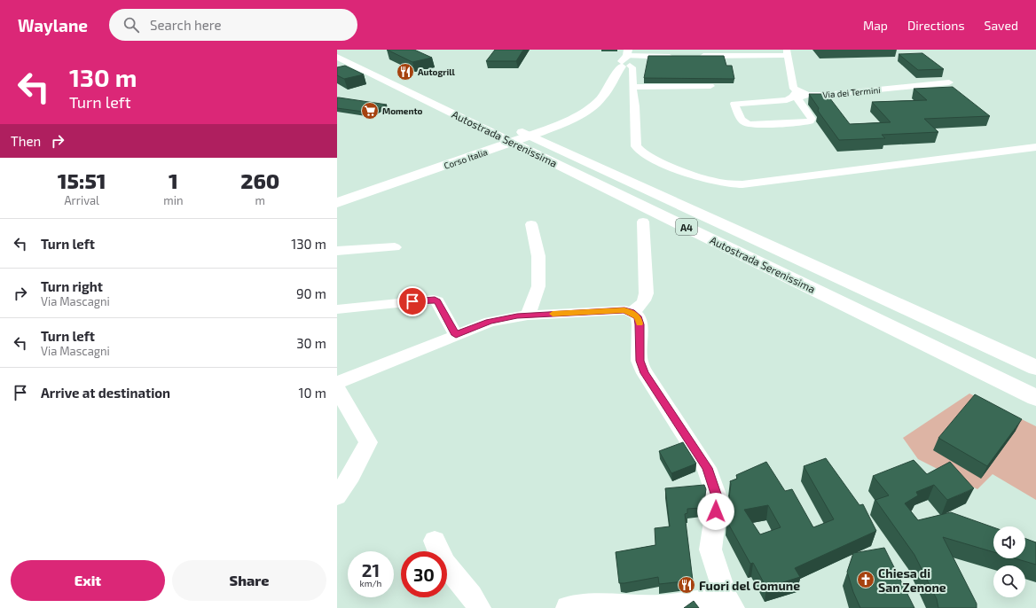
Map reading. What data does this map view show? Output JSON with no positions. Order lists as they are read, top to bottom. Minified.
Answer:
{"streets":{"main road":["Autostrada Serenissima","Corso Italia","A4"],"street":["Via dei Termini"]},"places":{"restaurant":["Autogrill","Fuori del Comune"],"supermarket":["Momento"],"church":["Chiesa di San Zenone"]},"page":{"header":"Waylane","search":"Search here","nav":["Map","Directions","Saved"],"turn":["130 m","Turn left"],"then":"Then","eta":["15:51","Arrival","1","min","260","m"],"list":[{"name":"Turn left","value":"130 m"},{"name":"Turn right","note":"Via Mascagni","value":"90 m"},{"name":"Turn left","note":"Via Mascagni","value":"30 m"},{"name":"Arrive at destination","value":"10 m"}],"speed":"21 km/h","limit":"30","buttons":["Exit","Share"]}}
